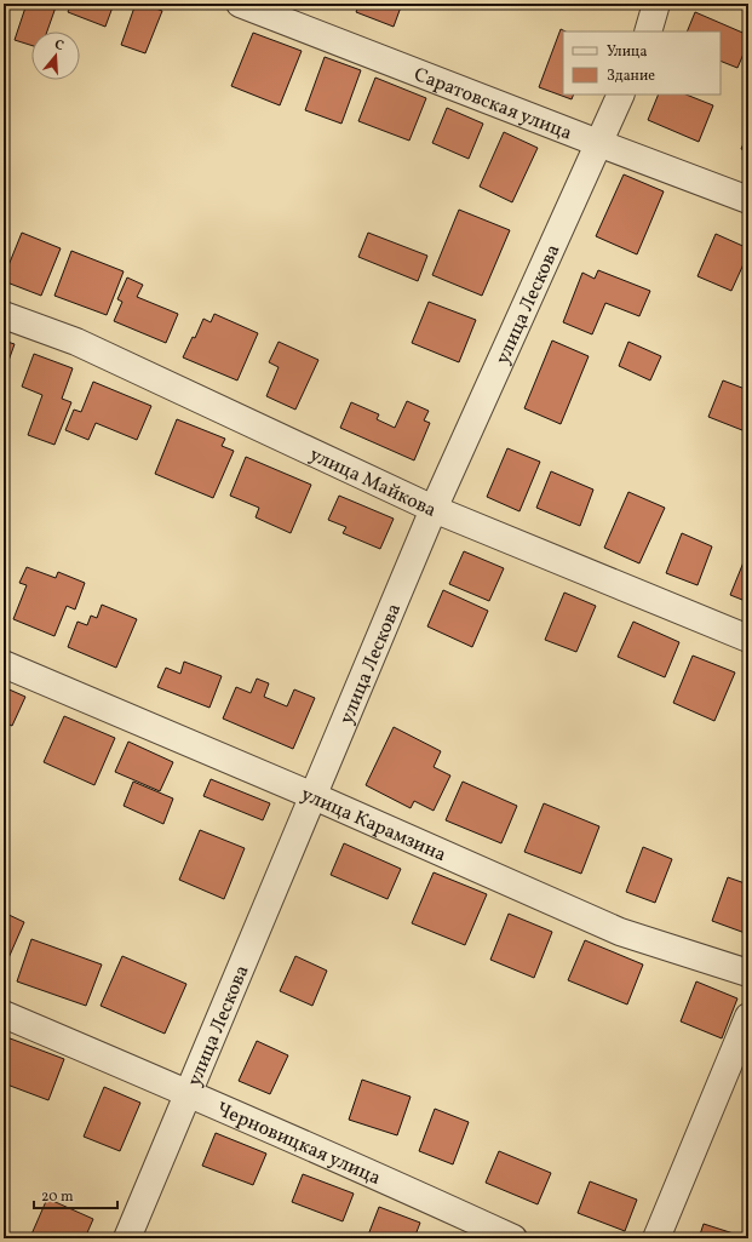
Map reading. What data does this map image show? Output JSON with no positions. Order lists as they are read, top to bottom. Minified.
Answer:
{"streets":{"street":["Саратовская улица","улица Лескова","улица Майкова","улица Карамзина","Черновицкая улица"]},"crossings":[["Саратовская улица","улица Лескова"],["улица Лескова","улица Майкова"],["улица Лескова","улица Карамзина"],["улица Лескова","Черновицкая улица"]],"legend":["Улица","Здание"],"scale_bar":"20 m","north":"top"}
